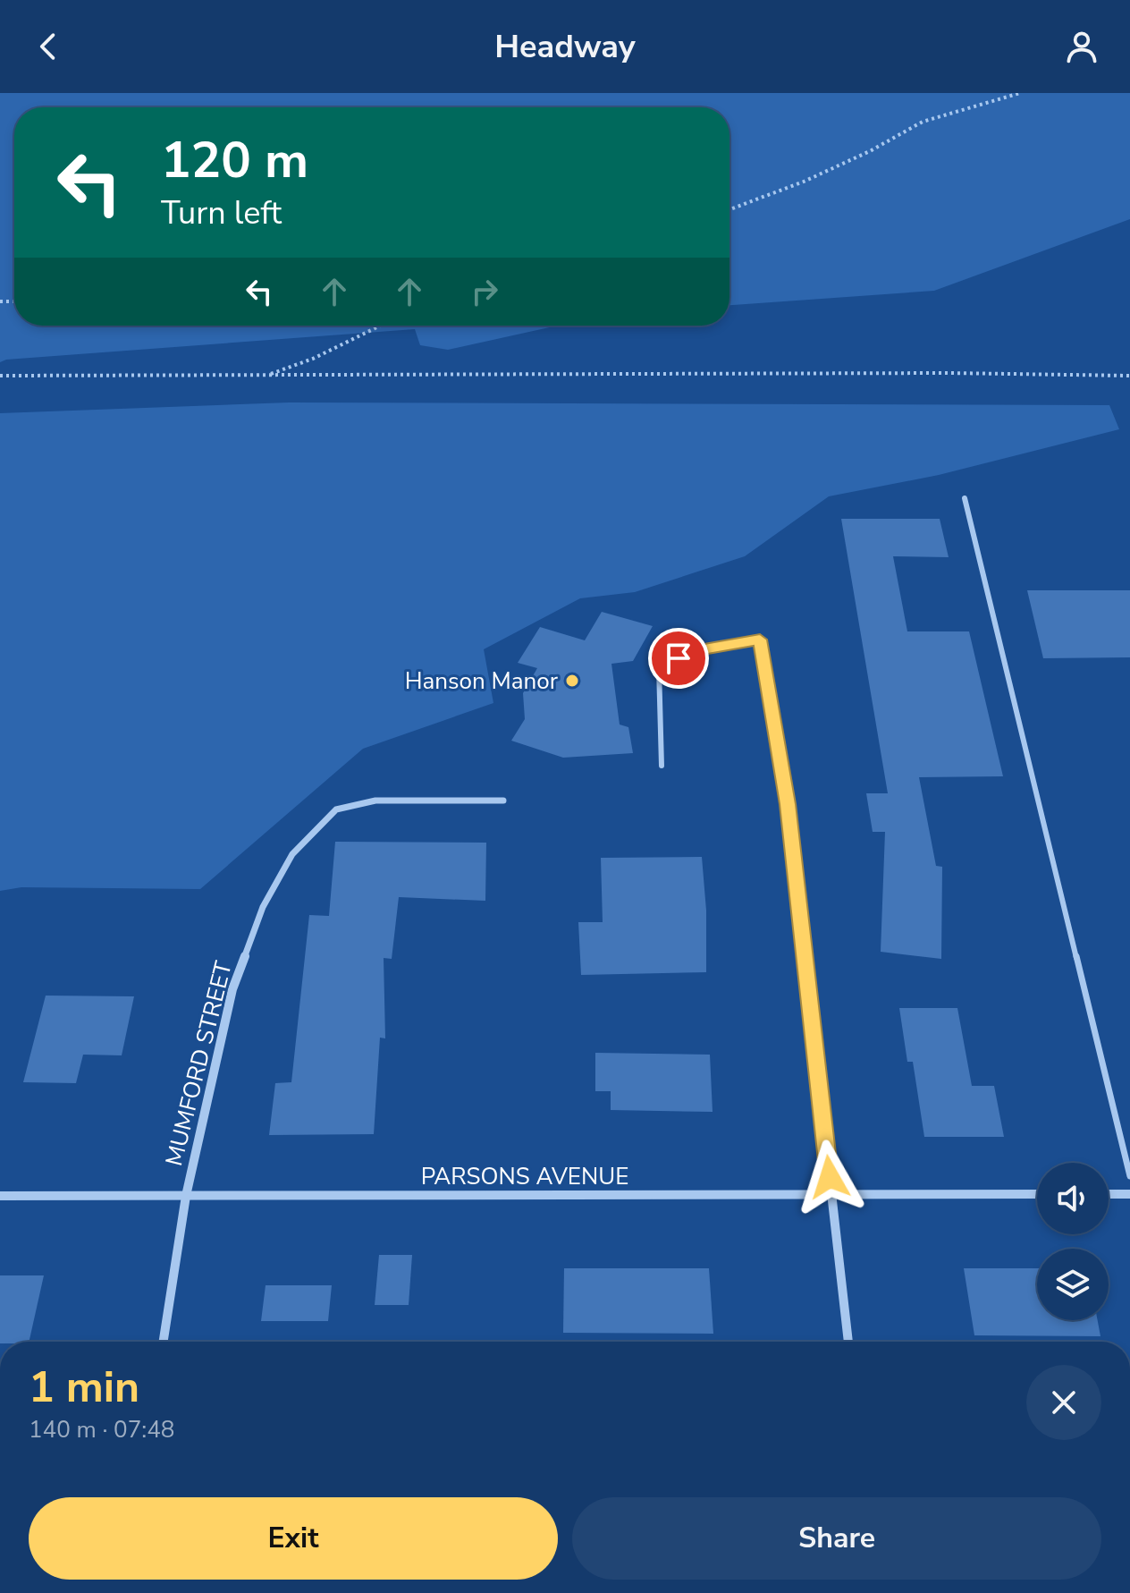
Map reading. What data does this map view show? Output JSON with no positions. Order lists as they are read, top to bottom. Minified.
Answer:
{"streets":{"street":["MUMFORD STREET","PARSONS AVENUE"]},"crossings":[["MUMFORD STREET","PARSONS AVENUE"]],"places":["Hanson Manor"],"page":{"header":"Headway","turn":["120 m","Turn left"],"heading":["1 min","140 m · 07:48"],"buttons":["Exit","Share"]}}
